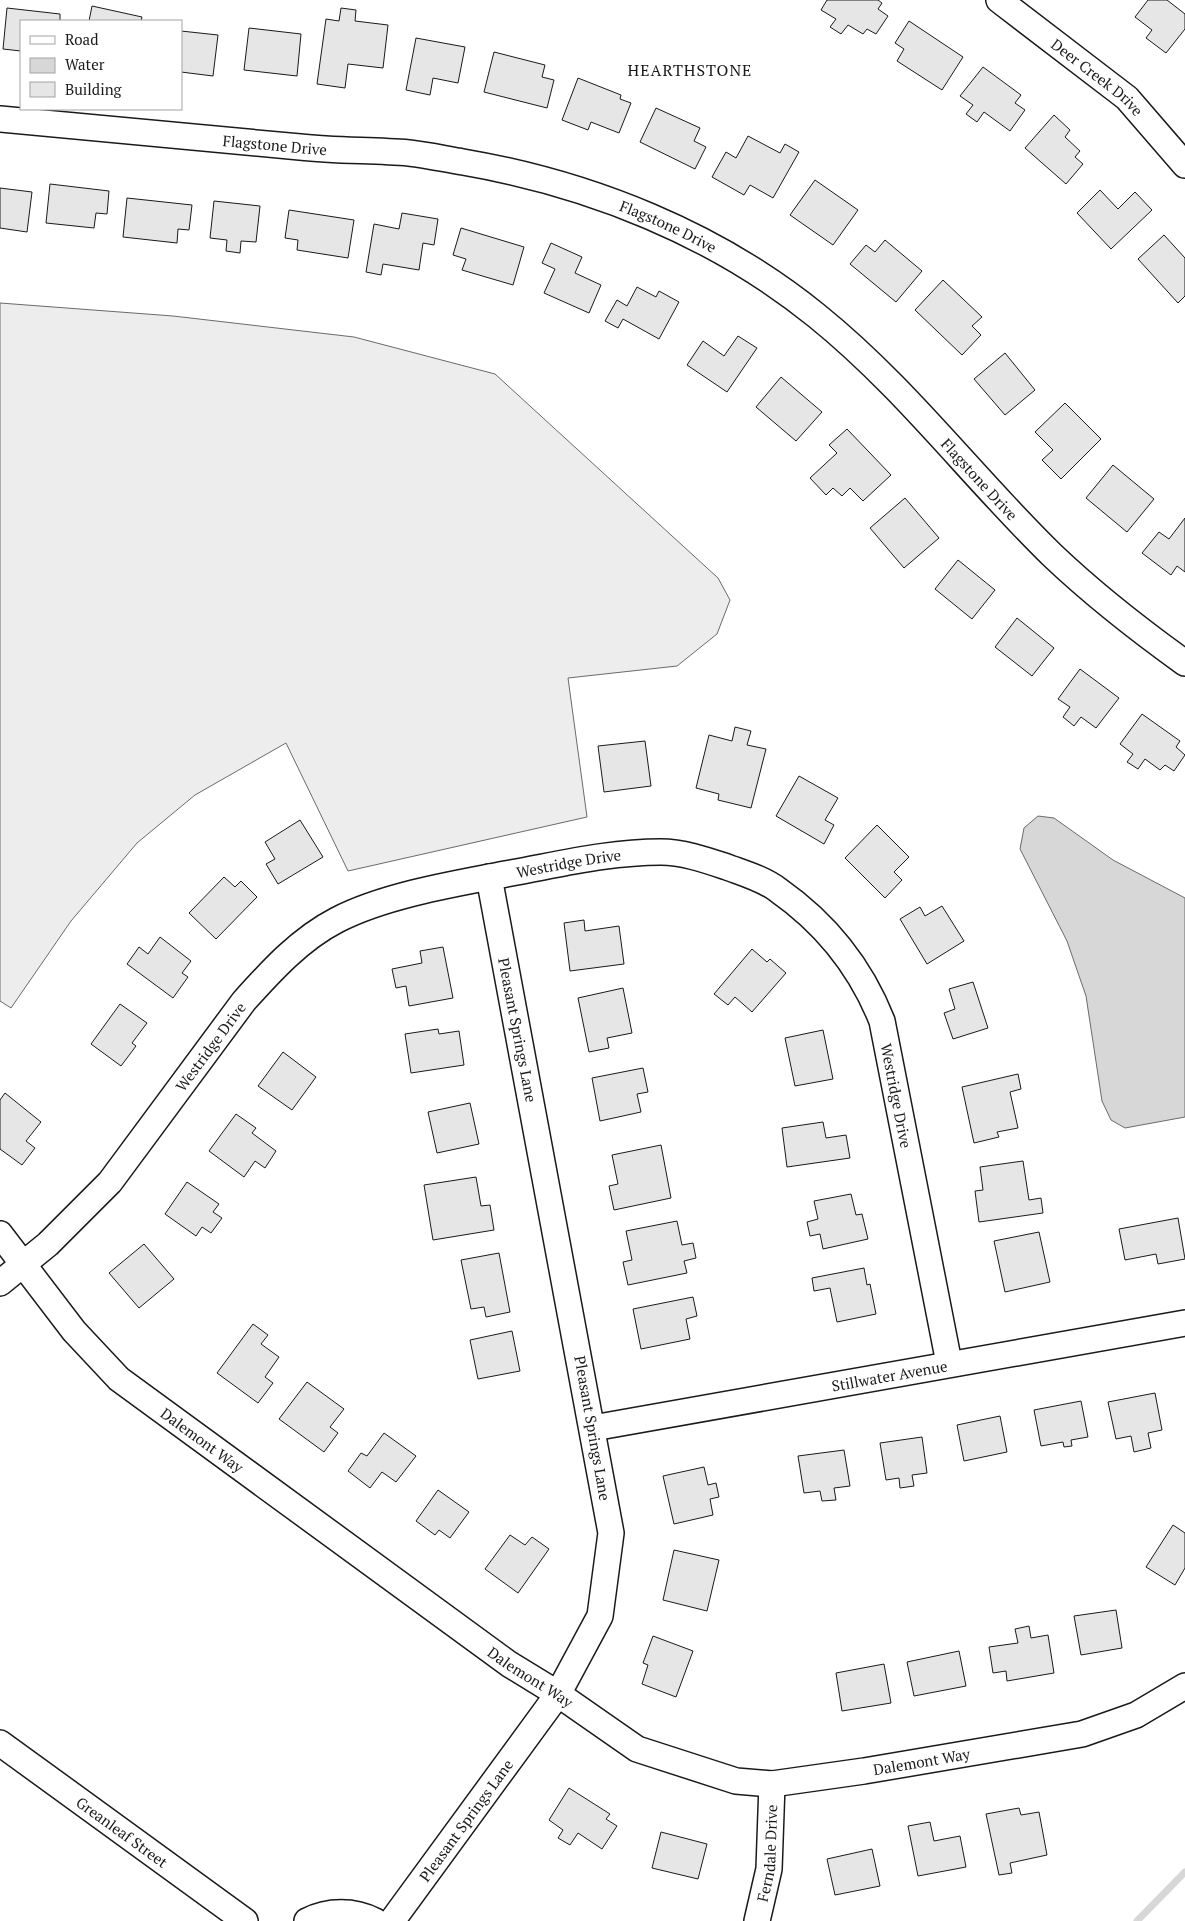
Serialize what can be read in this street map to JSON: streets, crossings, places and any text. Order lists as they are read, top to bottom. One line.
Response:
{"streets":{"street":["Deer Creek Drive","Flagstone Drive","Westridge Drive","Pleasant Springs Lane","Stillwater Avenue","Dalemont Way","Greanleaf Street","Ferndale Drive"]},"crossings":[["Westridge Drive","Pleasant Springs Lane"],["Westridge Drive","Stillwater Avenue"],["Westridge Drive","Dalemont Way"],["Pleasant Springs Lane","Stillwater Avenue"],["Pleasant Springs Lane","Dalemont Way"],["Dalemont Way","Ferndale Drive"]],"districts":["HEARTHSTONE"],"legend":["Road","Water","Building"]}
